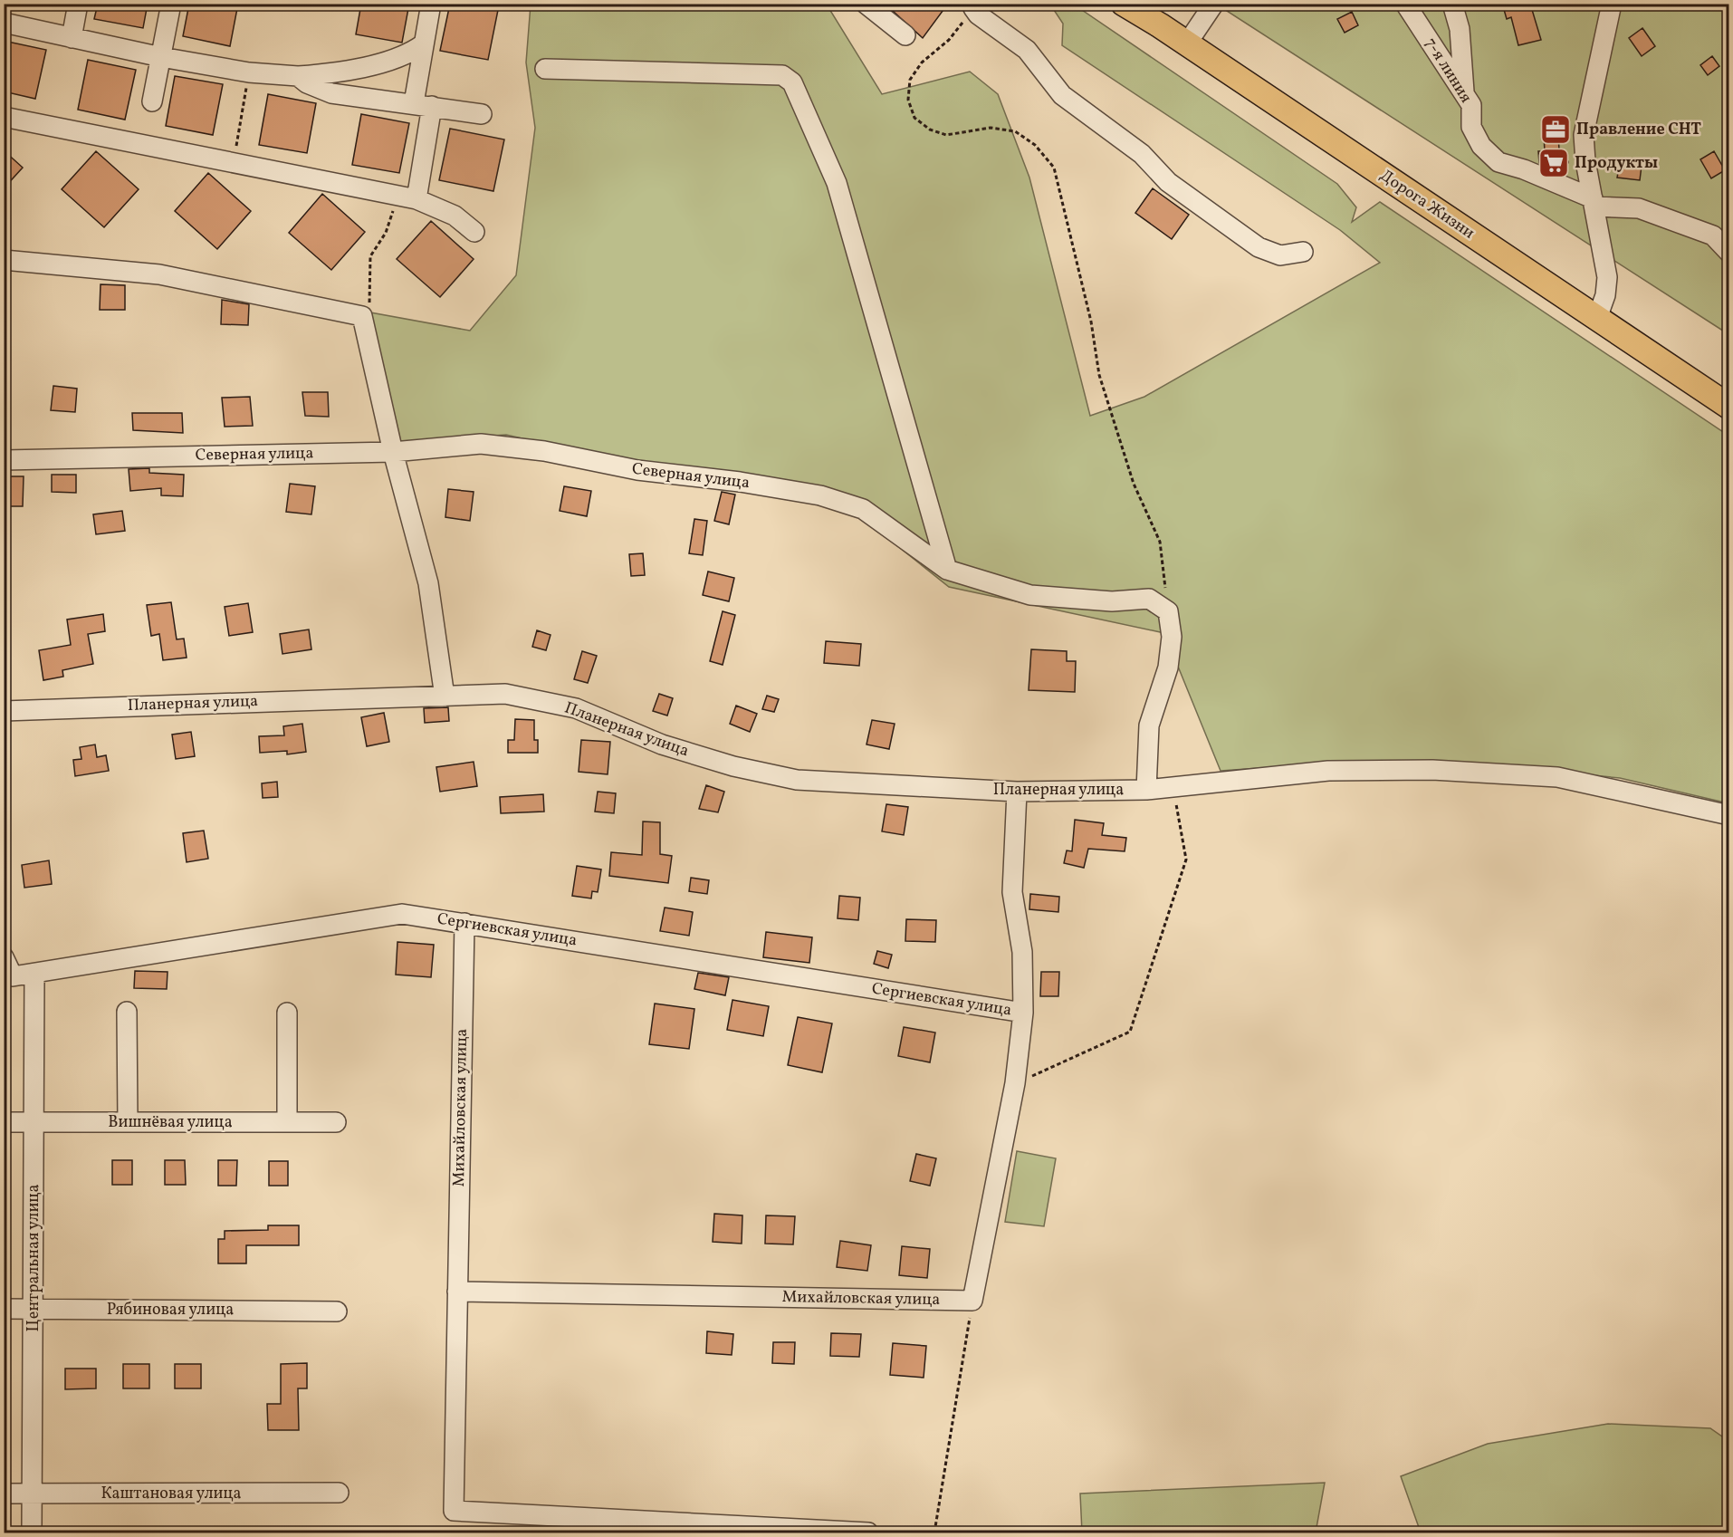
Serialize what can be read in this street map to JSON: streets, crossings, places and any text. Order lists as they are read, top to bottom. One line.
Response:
{"streets":{"main road":["Дорога Жизни"],"street":["7-я линия","Северная улица","Планерная улица","Сергиевская улица","Михайловская улица","Вишнёвая улица","Центральная улица","Рябиновая улица","Каштановая улица"]},"crossings":[["Сергиевская улица","Михайловская улица"],["Сергиевская улица","Центральная улица"],["Вишнёвая улица","Центральная улица"],["Центральная улица","Рябиновая улица"],["Центральная улица","Каштановая улица"]],"places":{"office":["Правление СНТ"],"supermarket":["Продукты"]}}
